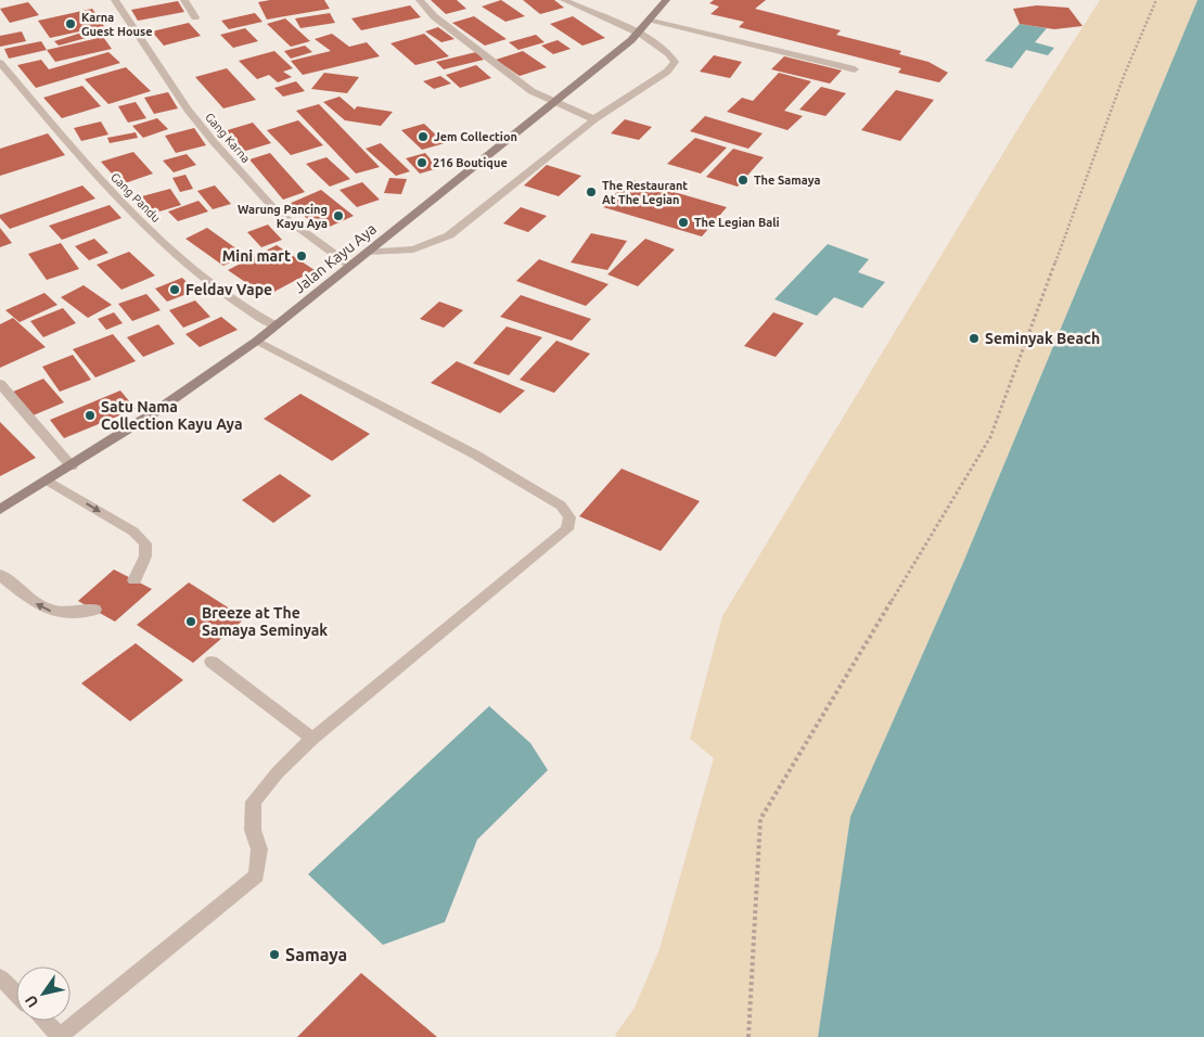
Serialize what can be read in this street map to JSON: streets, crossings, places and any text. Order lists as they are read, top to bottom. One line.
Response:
{"streets":{"main road":["Jalan Kayu Aya"],"street":["Gang Karna","Gang Pandu"]},"crossings":[["Gang Karna","Jalan Kayu Aya"],["Gang Pandu","Jalan Kayu Aya"]],"places":["Karna Guest House","Jem Collection","216 Boutique","The Samaya","The Restaurant At The Legian","Warung Pancing Kayu Aya","The Legian Bali","Mini mart","Feldav Vape","Seminyak Beach","Satu Nama Collection Kayu Aya","Breeze at The Samaya Seminyak","Samaya"],"north":"bottom left"}
